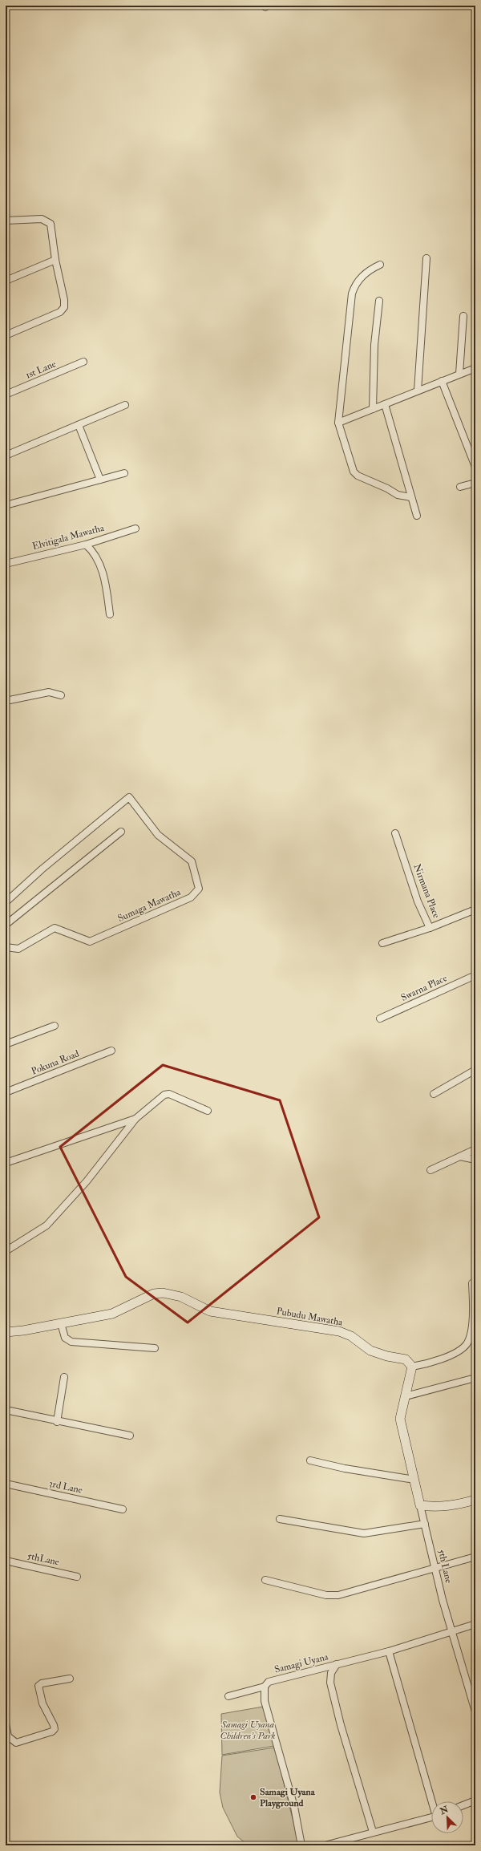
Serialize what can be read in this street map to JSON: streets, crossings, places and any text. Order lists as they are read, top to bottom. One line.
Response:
{"streets":{"street":["1st Lane","Elvitigala Mawatha","Nirmana Place","Sumaga Mawatha","Swarna Place","Pokuna Road","Pubudu Mawatha","3rd Lane","5thLane","5th Lane","Samagi Uyana"]},"crossings":[["5th Lane","Samagi Uyana"]],"parks":["Samagi Uyana Children's Park"],"places":["Samagi Uyana Playground"],"north":"top left"}
